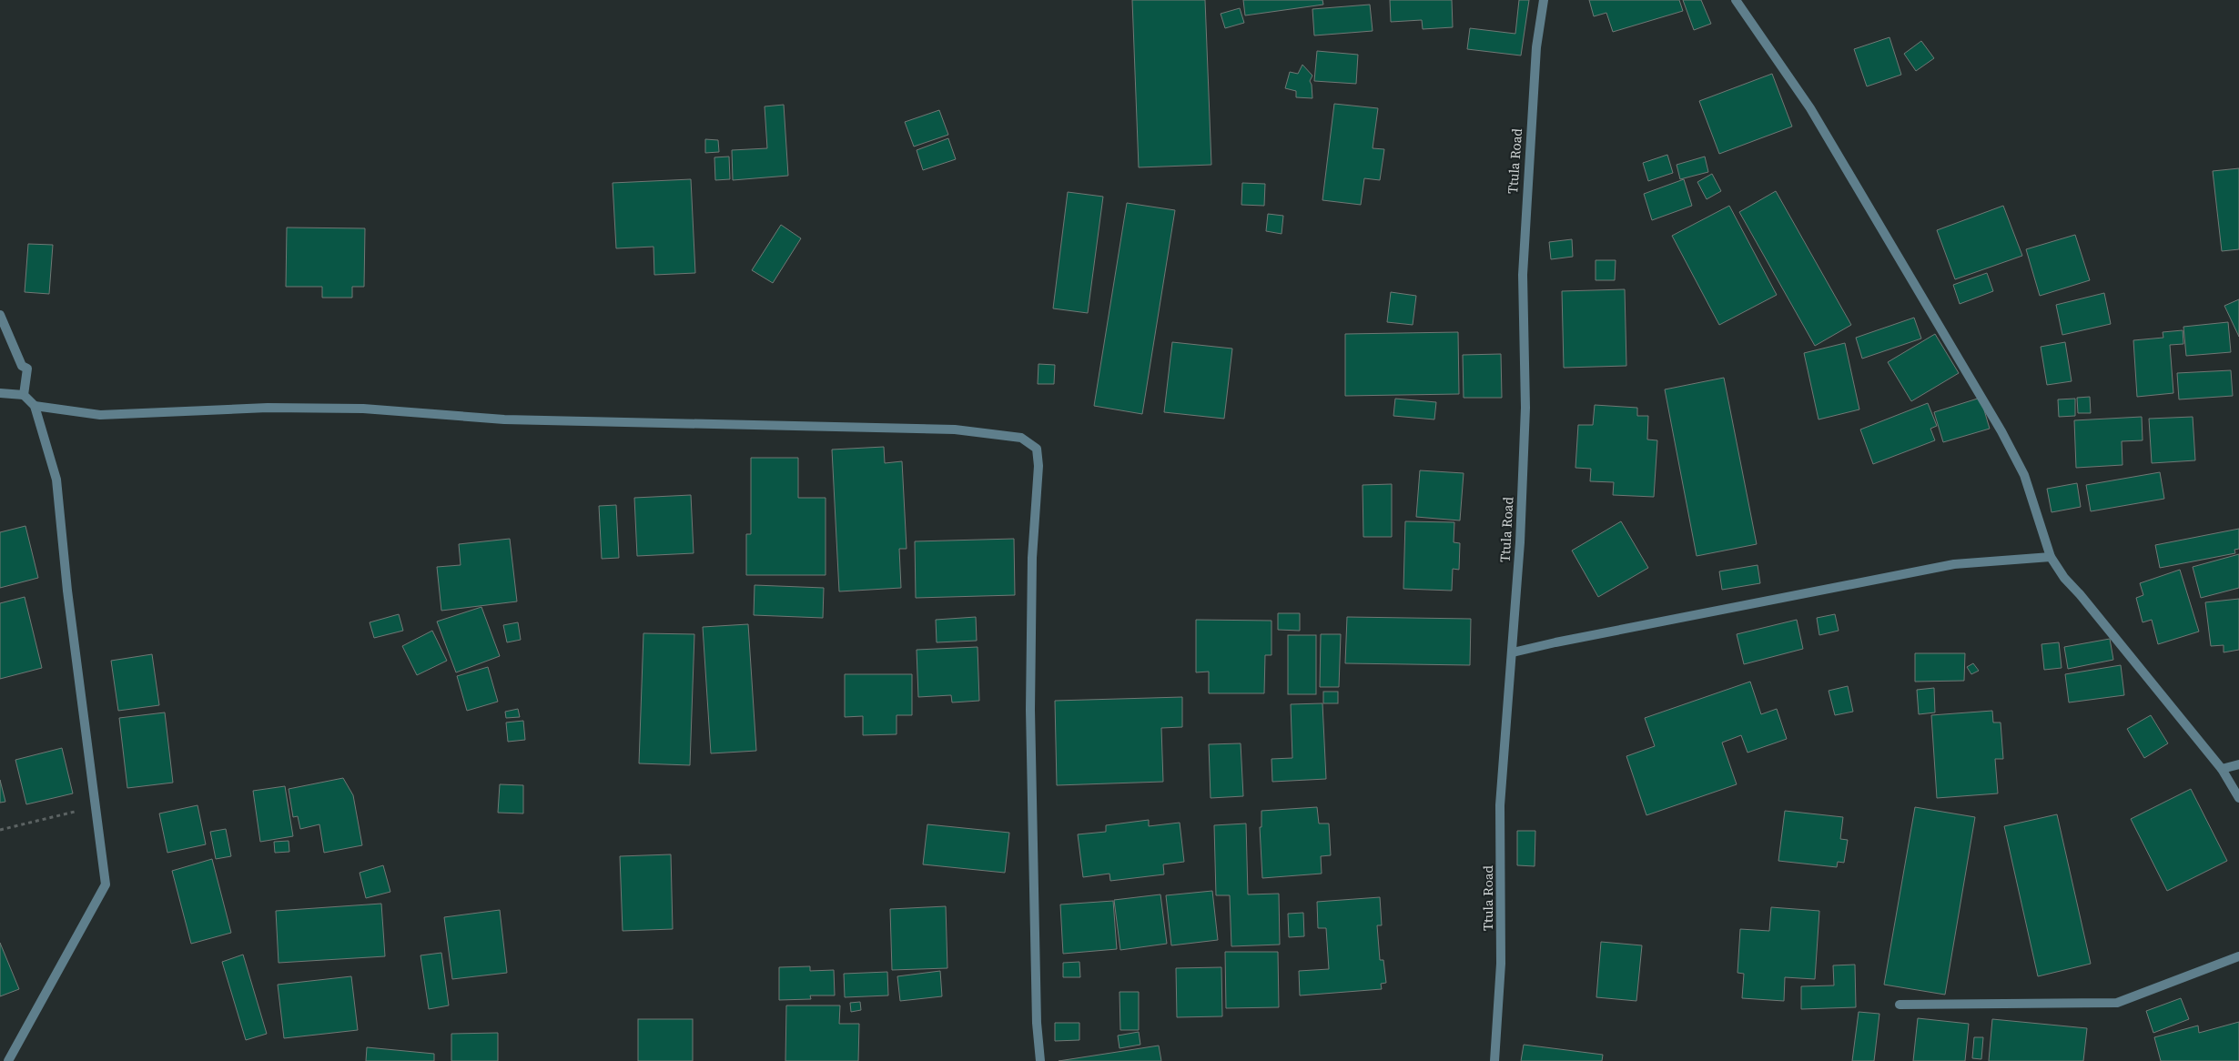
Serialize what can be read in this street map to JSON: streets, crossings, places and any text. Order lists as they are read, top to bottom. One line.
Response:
{"streets":{"street":["Ttula Road"]}}
